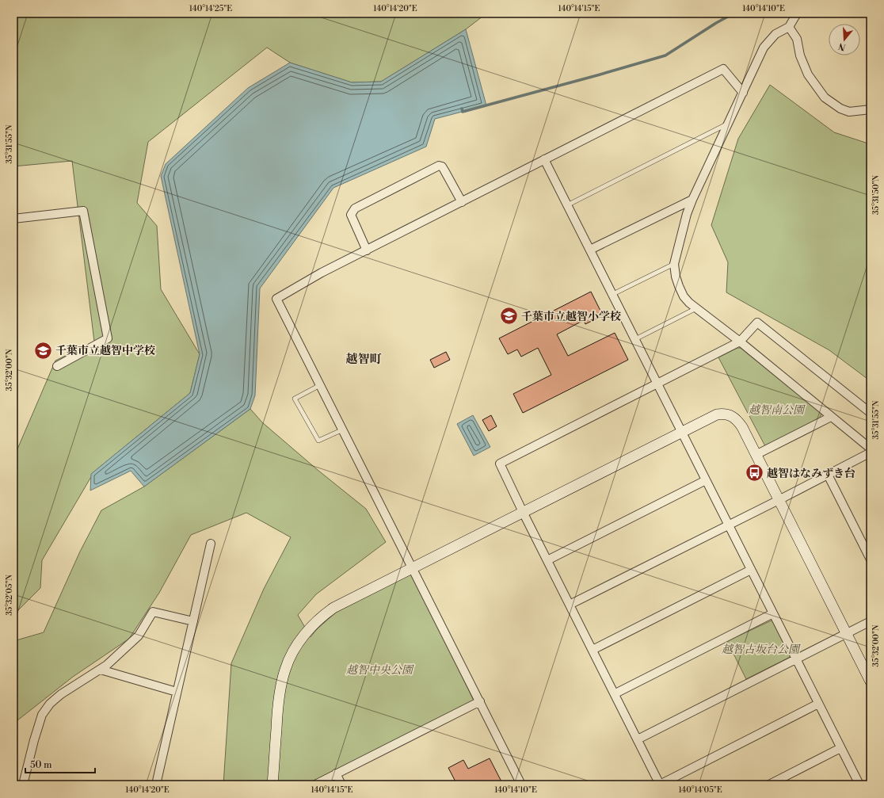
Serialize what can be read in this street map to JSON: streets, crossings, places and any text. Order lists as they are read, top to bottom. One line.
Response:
{"districts":["越智町"],"parks":["越智南公園","越智古坂台公園","越智中央公園"],"places":{"school or university":["千葉市立越智小学校","千葉市立越智中学校"],"bus stop":["越智はなみずき台"]},"scale_bar":"50 m","north":"bottom","coordinates":["140°14'25\"E","140°14'20\"E","140°14'15\"E","140°14'10\"E","35°31'55\"N","35°31'50\"N","35°32'00\"N","35°32'05\"N","140°14'05\"E"]}
